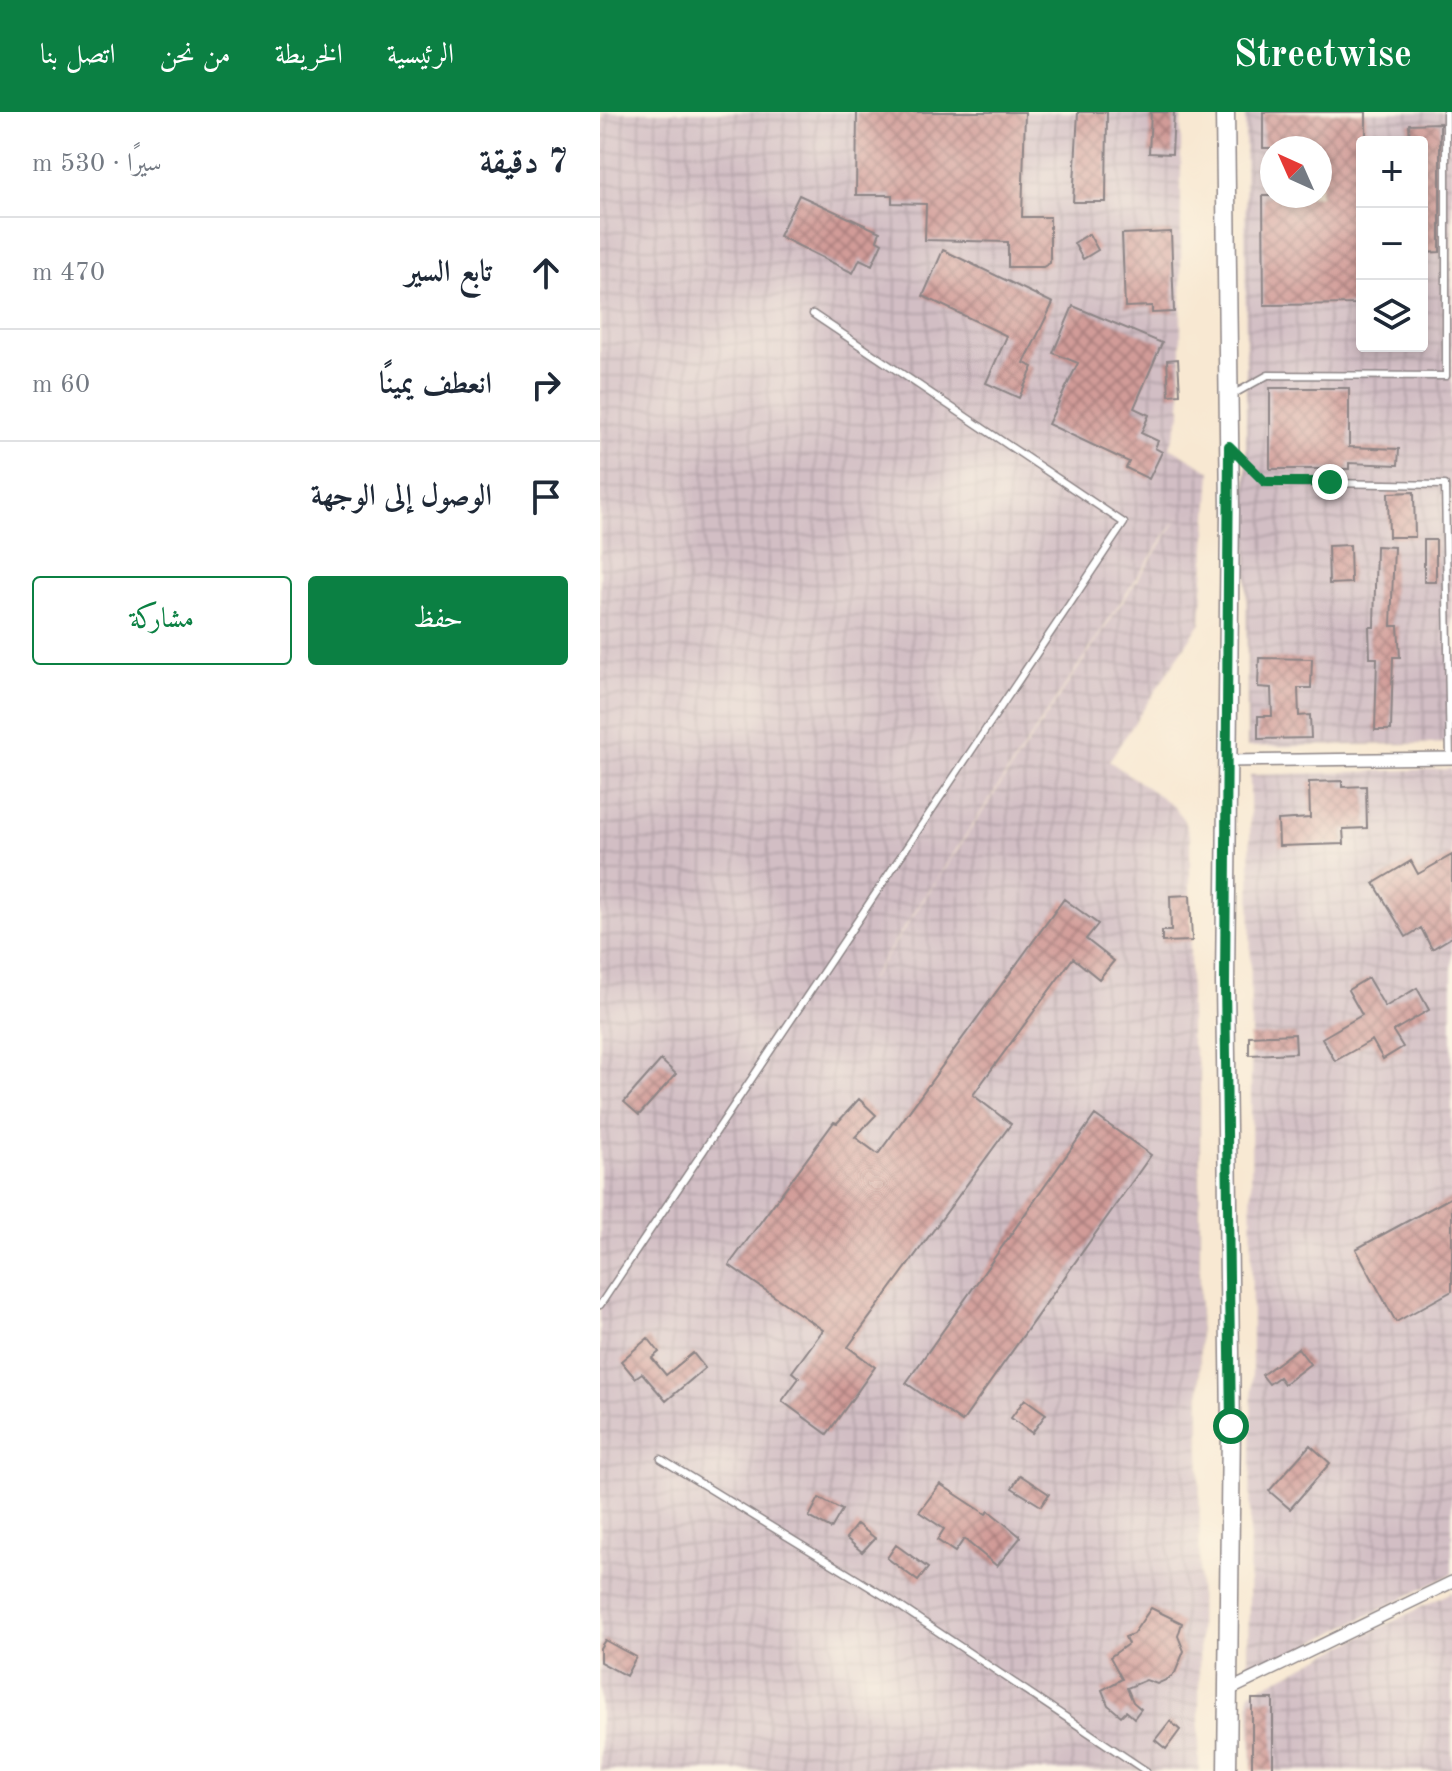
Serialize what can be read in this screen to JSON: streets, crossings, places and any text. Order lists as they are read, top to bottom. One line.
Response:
{"north":"top left","page":{"header":"Streetwise","nav":["الرئيسية","الخريطة","من نحن","اتصل بنا"],"heading":["7 دقيقة","سيرًا · 530 m"],"map_buttons":["+","−"],"list":[["تابع السير","470 m"],["انعطف يمينًا","60 m"],"الوصول إلى الوجهة"],"buttons":["حفظ","مشاركة"]}}
